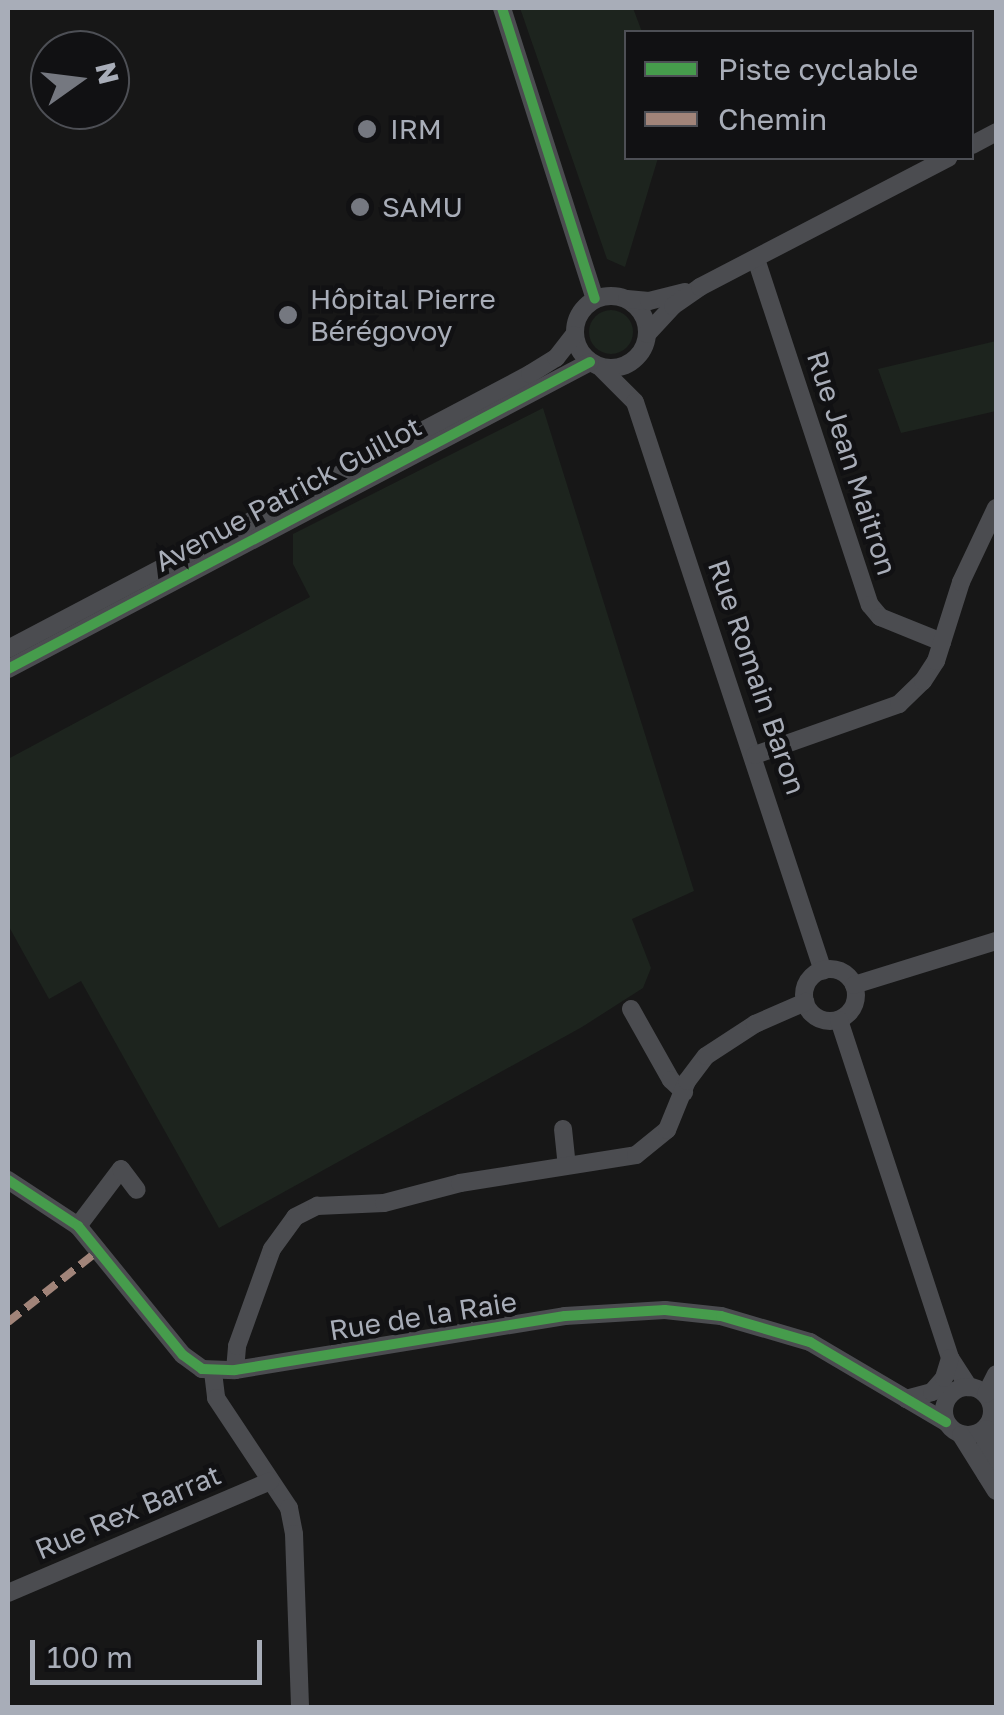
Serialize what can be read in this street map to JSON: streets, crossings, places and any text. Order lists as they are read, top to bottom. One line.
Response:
{"streets":{"street":["Rue Jean Maitron","Avenue Patrick Guillot","Rue Romain Baron","Rue de la Raie","Rue Rex Barrat"]},"crossings":[["Avenue Patrick Guillot","Rue Romain Baron"]],"places":["IRM","SAMU","Hôpital Pierre Bérégovoy"],"legend":["Piste cyclable","Chemin"],"scale_bar":"100 m","north":"right"}
